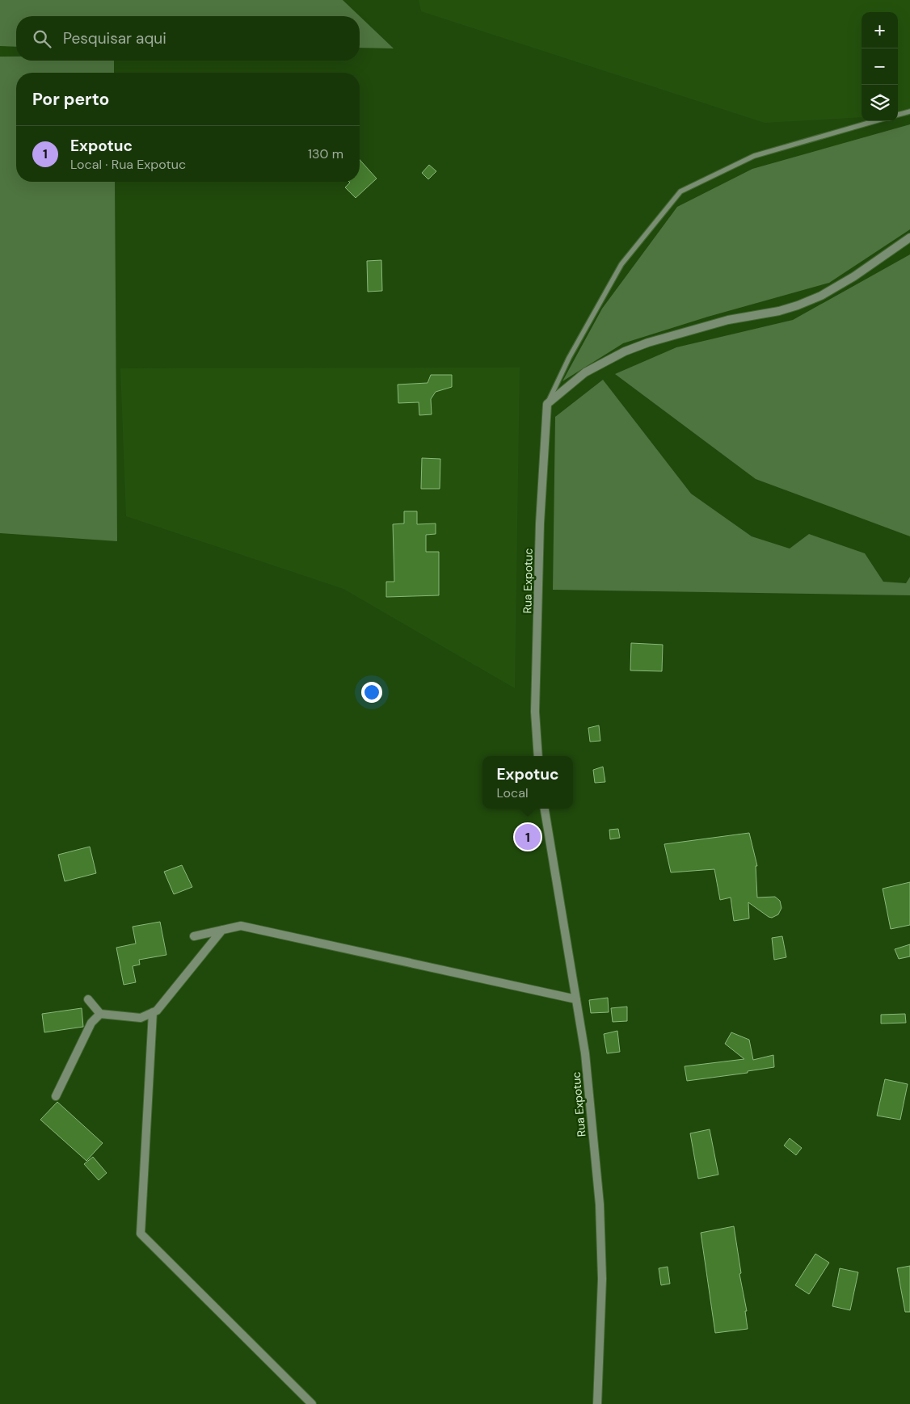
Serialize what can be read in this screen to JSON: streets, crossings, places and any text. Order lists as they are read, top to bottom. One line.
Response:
{"streets":{"street":["Rua Expotuc"]},"page":{"map_buttons":["+","−"],"search":"Pesquisar aqui","heading":"Por perto","list":[{"mark":"1","name":"Expotuc","note":"Local · Rua Expotuc","value":"130 m"}],"popup":["Expotuc","Local"],"pins":"1"}}
